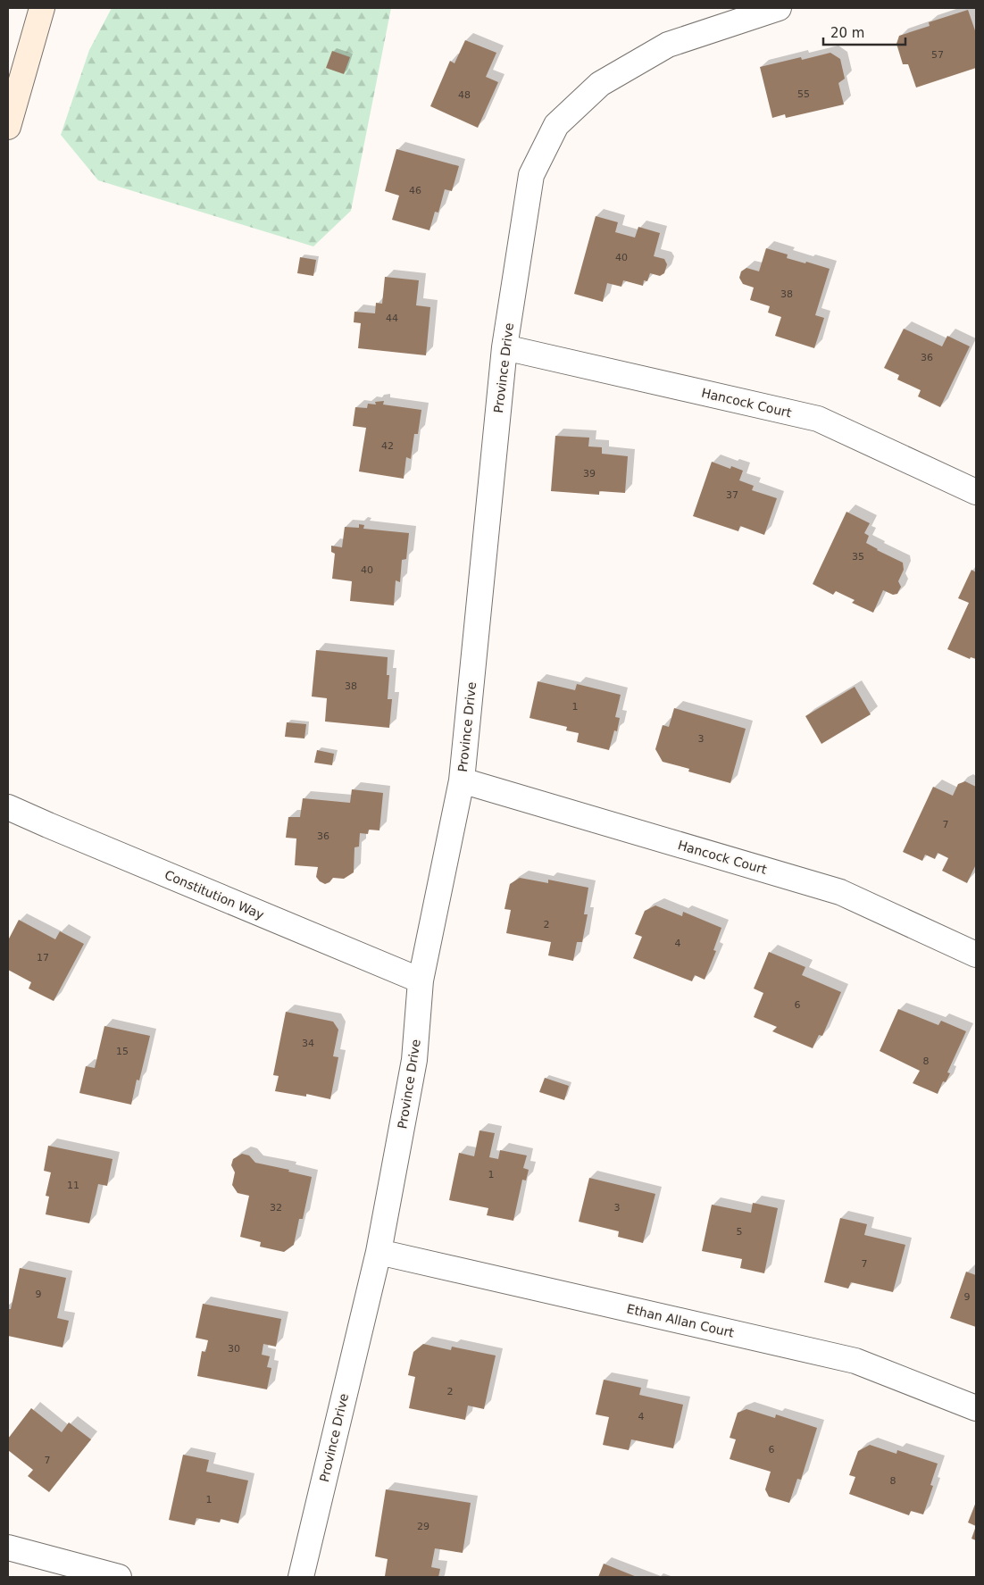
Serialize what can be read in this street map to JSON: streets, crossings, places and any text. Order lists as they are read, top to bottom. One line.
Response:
{"streets":{"street":["Province Drive","Hancock Court","Constitution Way","Ethan Allan Court"]},"crossings":[["Province Drive","Hancock Court"],["Province Drive","Constitution Way"],["Province Drive","Ethan Allan Court"]],"house_numbers":["57","55","48","46","40","38","44","36","42","39","37","35","40","38","1","3","7","36","2","4","17","6","34","15","8","1","11","32","3","5","7","9","9","30","2","4","6","7","8","1","29"],"scale_bar":"20 m"}
